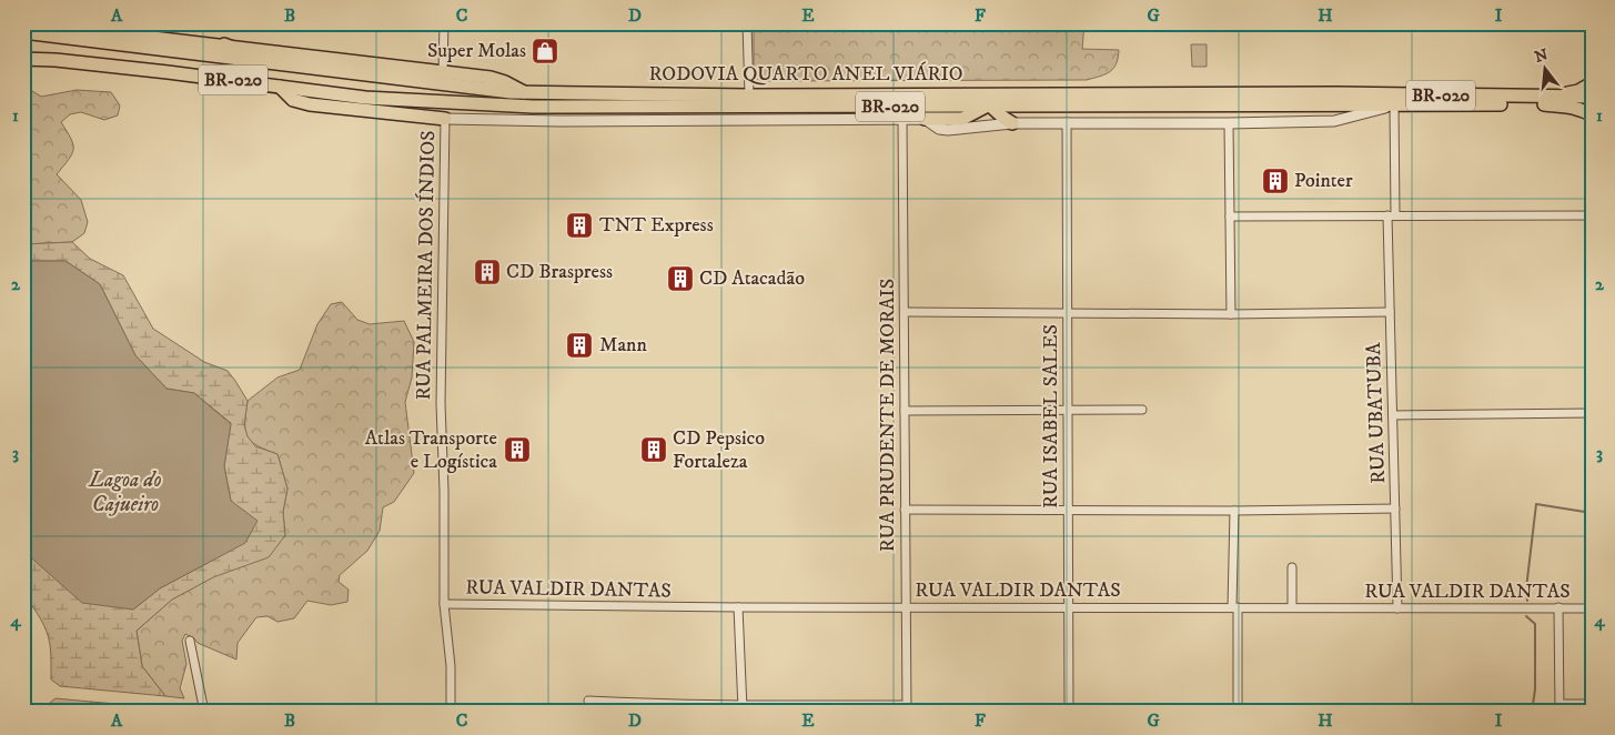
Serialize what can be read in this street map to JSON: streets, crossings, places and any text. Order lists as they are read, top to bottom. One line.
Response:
{"streets":{"main road":["RODOVIA QUARTO ANEL VIÁRIO","BR-020"],"street":["RUA PALMEIRA DOS ÍNDIOS","RUA UBATUBA","RUA PRUDENTE DE MORAIS","RUA ISABEL SALES","RUA VALDIR DANTAS"]},"crossings":[["RODOVIA QUARTO ANEL VIÁRIO","BR-020"],["RODOVIA QUARTO ANEL VIÁRIO","RUA UBATUBA"],["RUA PALMEIRA DOS ÍNDIOS","RUA VALDIR DANTAS"],["RUA UBATUBA","RUA VALDIR DANTAS"],["RUA PRUDENTE DE MORAIS","RUA VALDIR DANTAS"],["RUA ISABEL SALES","RUA VALDIR DANTAS"]],"water":["Lagoa do Cajueiro"],"places":{"shop":["Super Molas"],"building":["Pointer","TNT Express","CD Braspress","CD Atacadão","Mann","Atlas Transporte e Logística","CD Pepsico Fortaleza"]},"north":"top","grid":{"columns":["A","B","C","D","E","F","G","H","I"],"rows":["1","2","3","4"]}}
